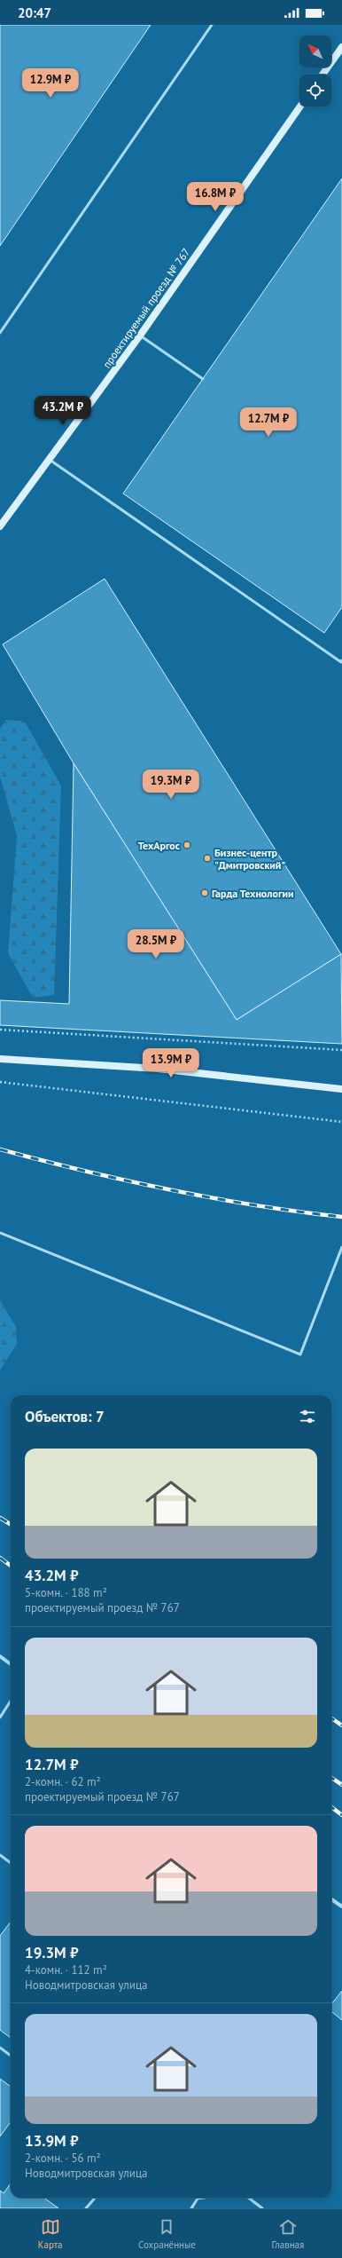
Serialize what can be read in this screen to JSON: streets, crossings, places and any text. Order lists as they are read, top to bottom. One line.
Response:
{"streets":{"street":["проектируемый проезд № 767"]},"places":["ТехАргос","Бизнес-центр \"Дмитровский\"","Гарда Технологии"],"north":"top left","page":{"status":"20:47","price":["12.9M ₽","16.8M ₽","43.2M ₽","12.7M ₽","19.3M ₽","28.5M ₽","13.9M ₽"],"heading":"Объектов: 7","list":[{"name":"43.2M ₽","note":"5-комн. · 188 m² · проектируемый проезд № 767"},{"name":"12.7M ₽","note":"2-комн. · 62 m² · проектируемый проезд № 767"},{"name":"19.3M ₽","note":"4-комн. · 112 m² · Новодмитровская улица"},{"name":"13.9M ₽","note":"2-комн. · 56 m² · Новодмитровская улица"}],"tabs":["Карта","Сохранённые","Главная"]}}
